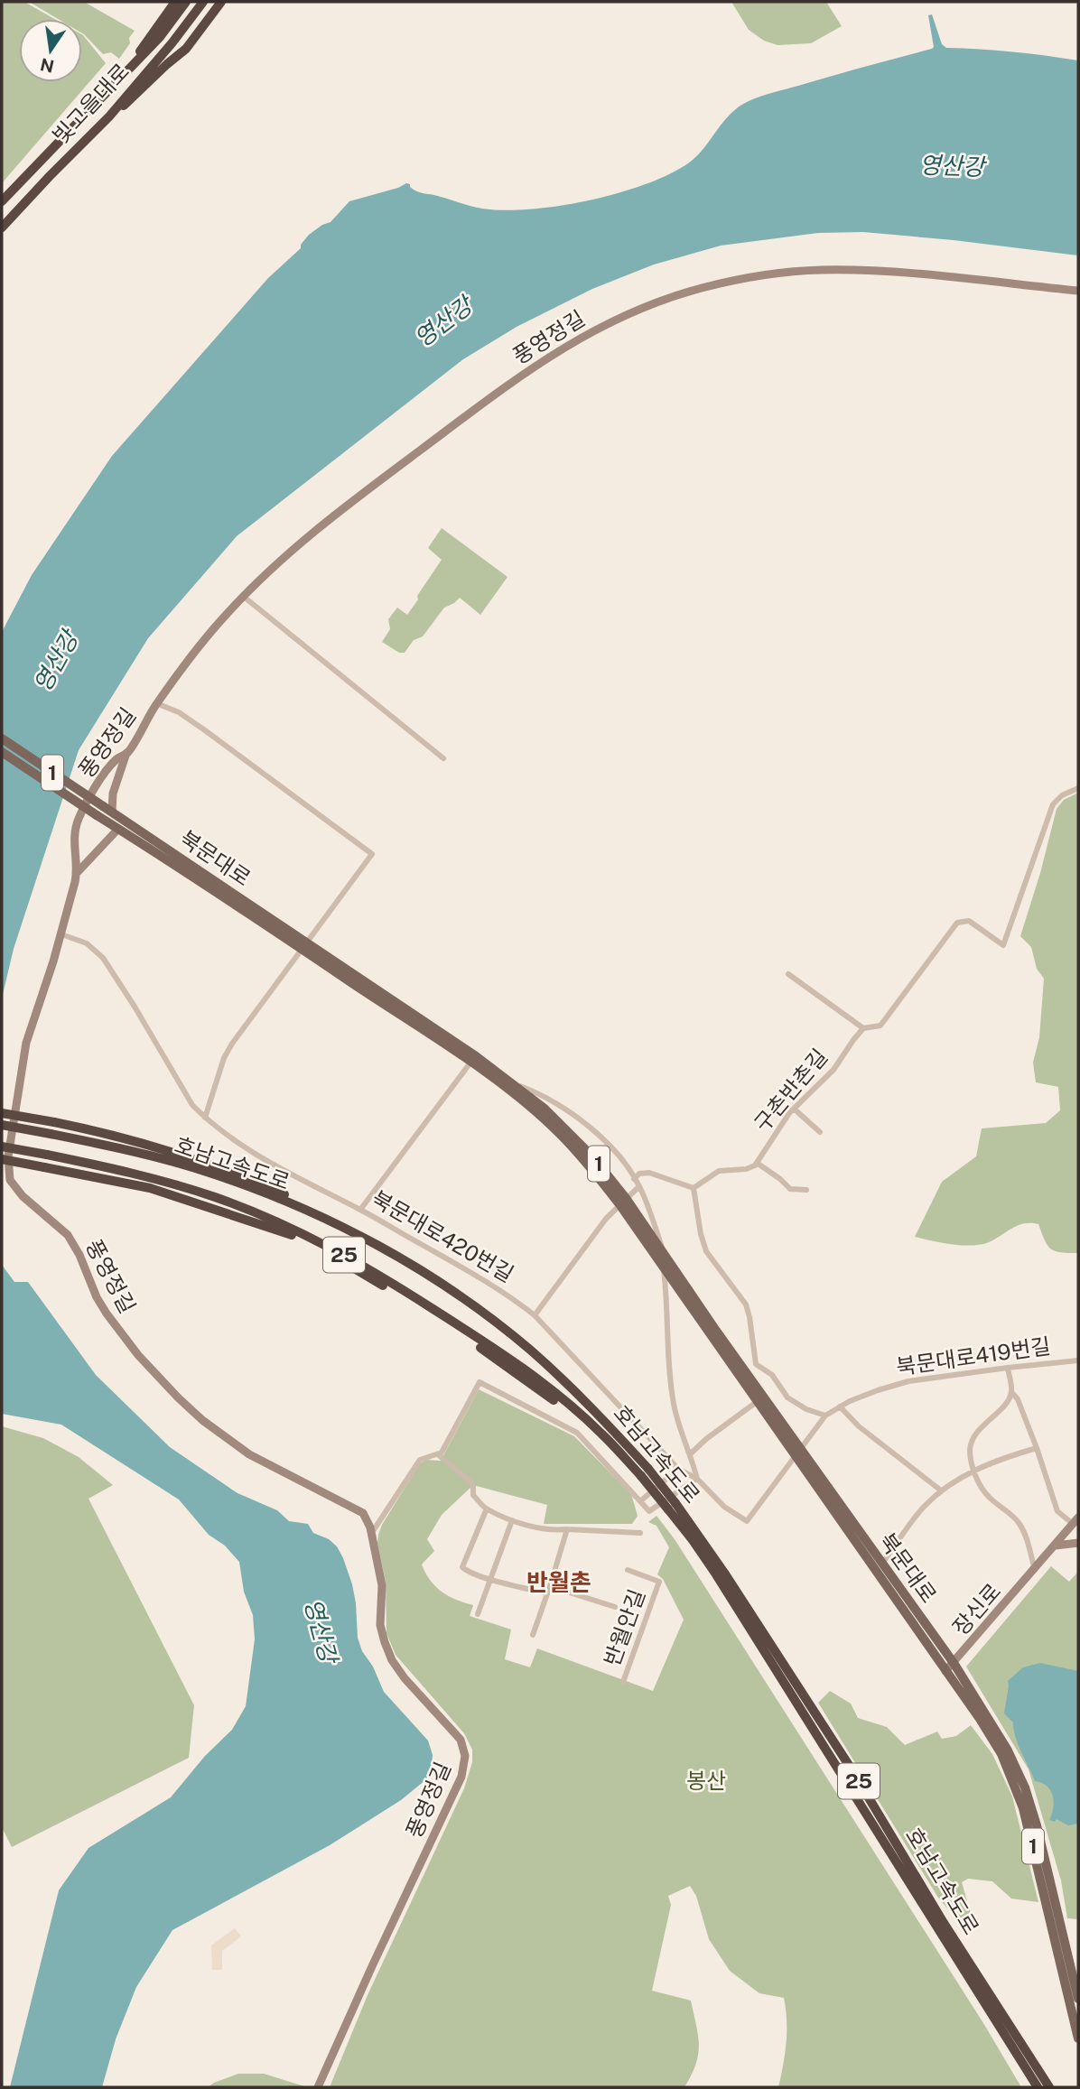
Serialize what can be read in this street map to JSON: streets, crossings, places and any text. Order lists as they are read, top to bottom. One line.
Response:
{"streets":{"highway":["빛고을대로","호남고속도로","25"],"main road":["1","북문대로"],"street":["풍영정길","구촌반촌길","북문대로420번길","북문대로419번길","장신로","반월안길"]},"crossings":[["풍영정길","북문대로"],["풍영정길","북문대로420번길"],["북문대로","북문대로420번길"],["북문대로","북문대로419번길"],["북문대로","장신로"],["북문대로420번길","북문대로419번길"]],"districts":["반월촌"],"water":["영산강"],"parks":["봉산"],"north":"bottom"}
